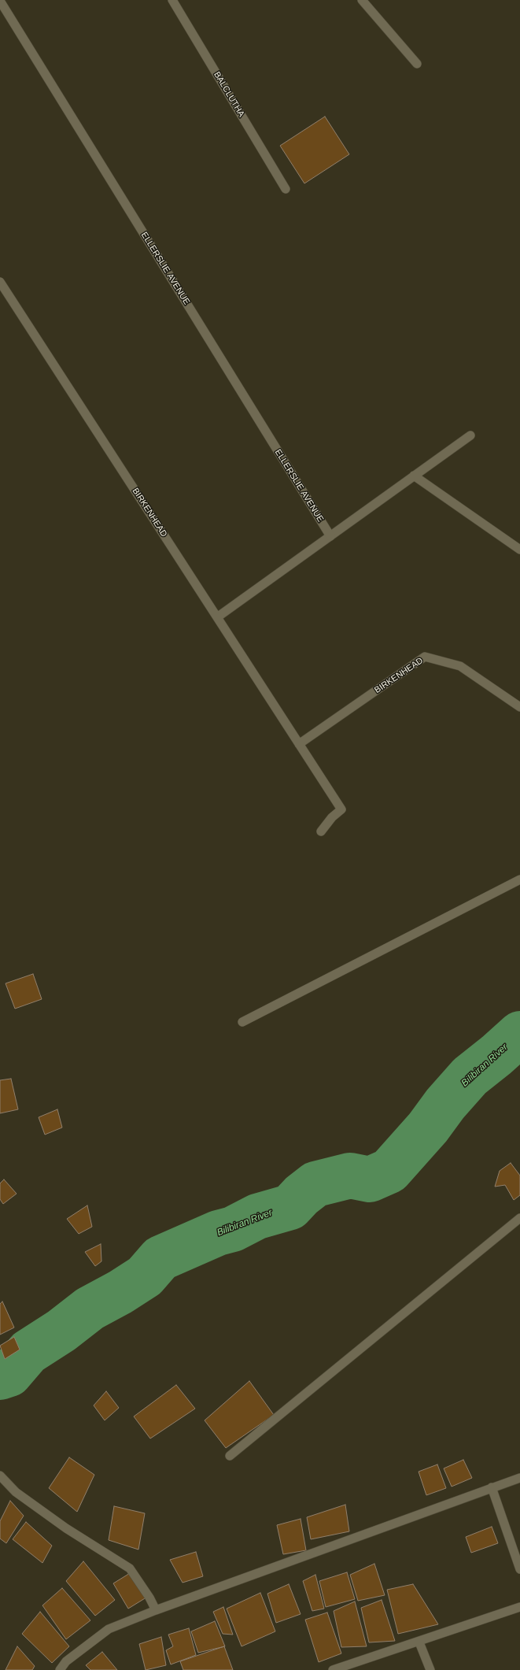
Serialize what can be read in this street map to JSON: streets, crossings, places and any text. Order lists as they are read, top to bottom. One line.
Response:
{"streets":{"street":["BALCLUTHA","ELLERSLIE AVENUE","BIRKENHEAD"]},"water":["Bilibiran River"]}
